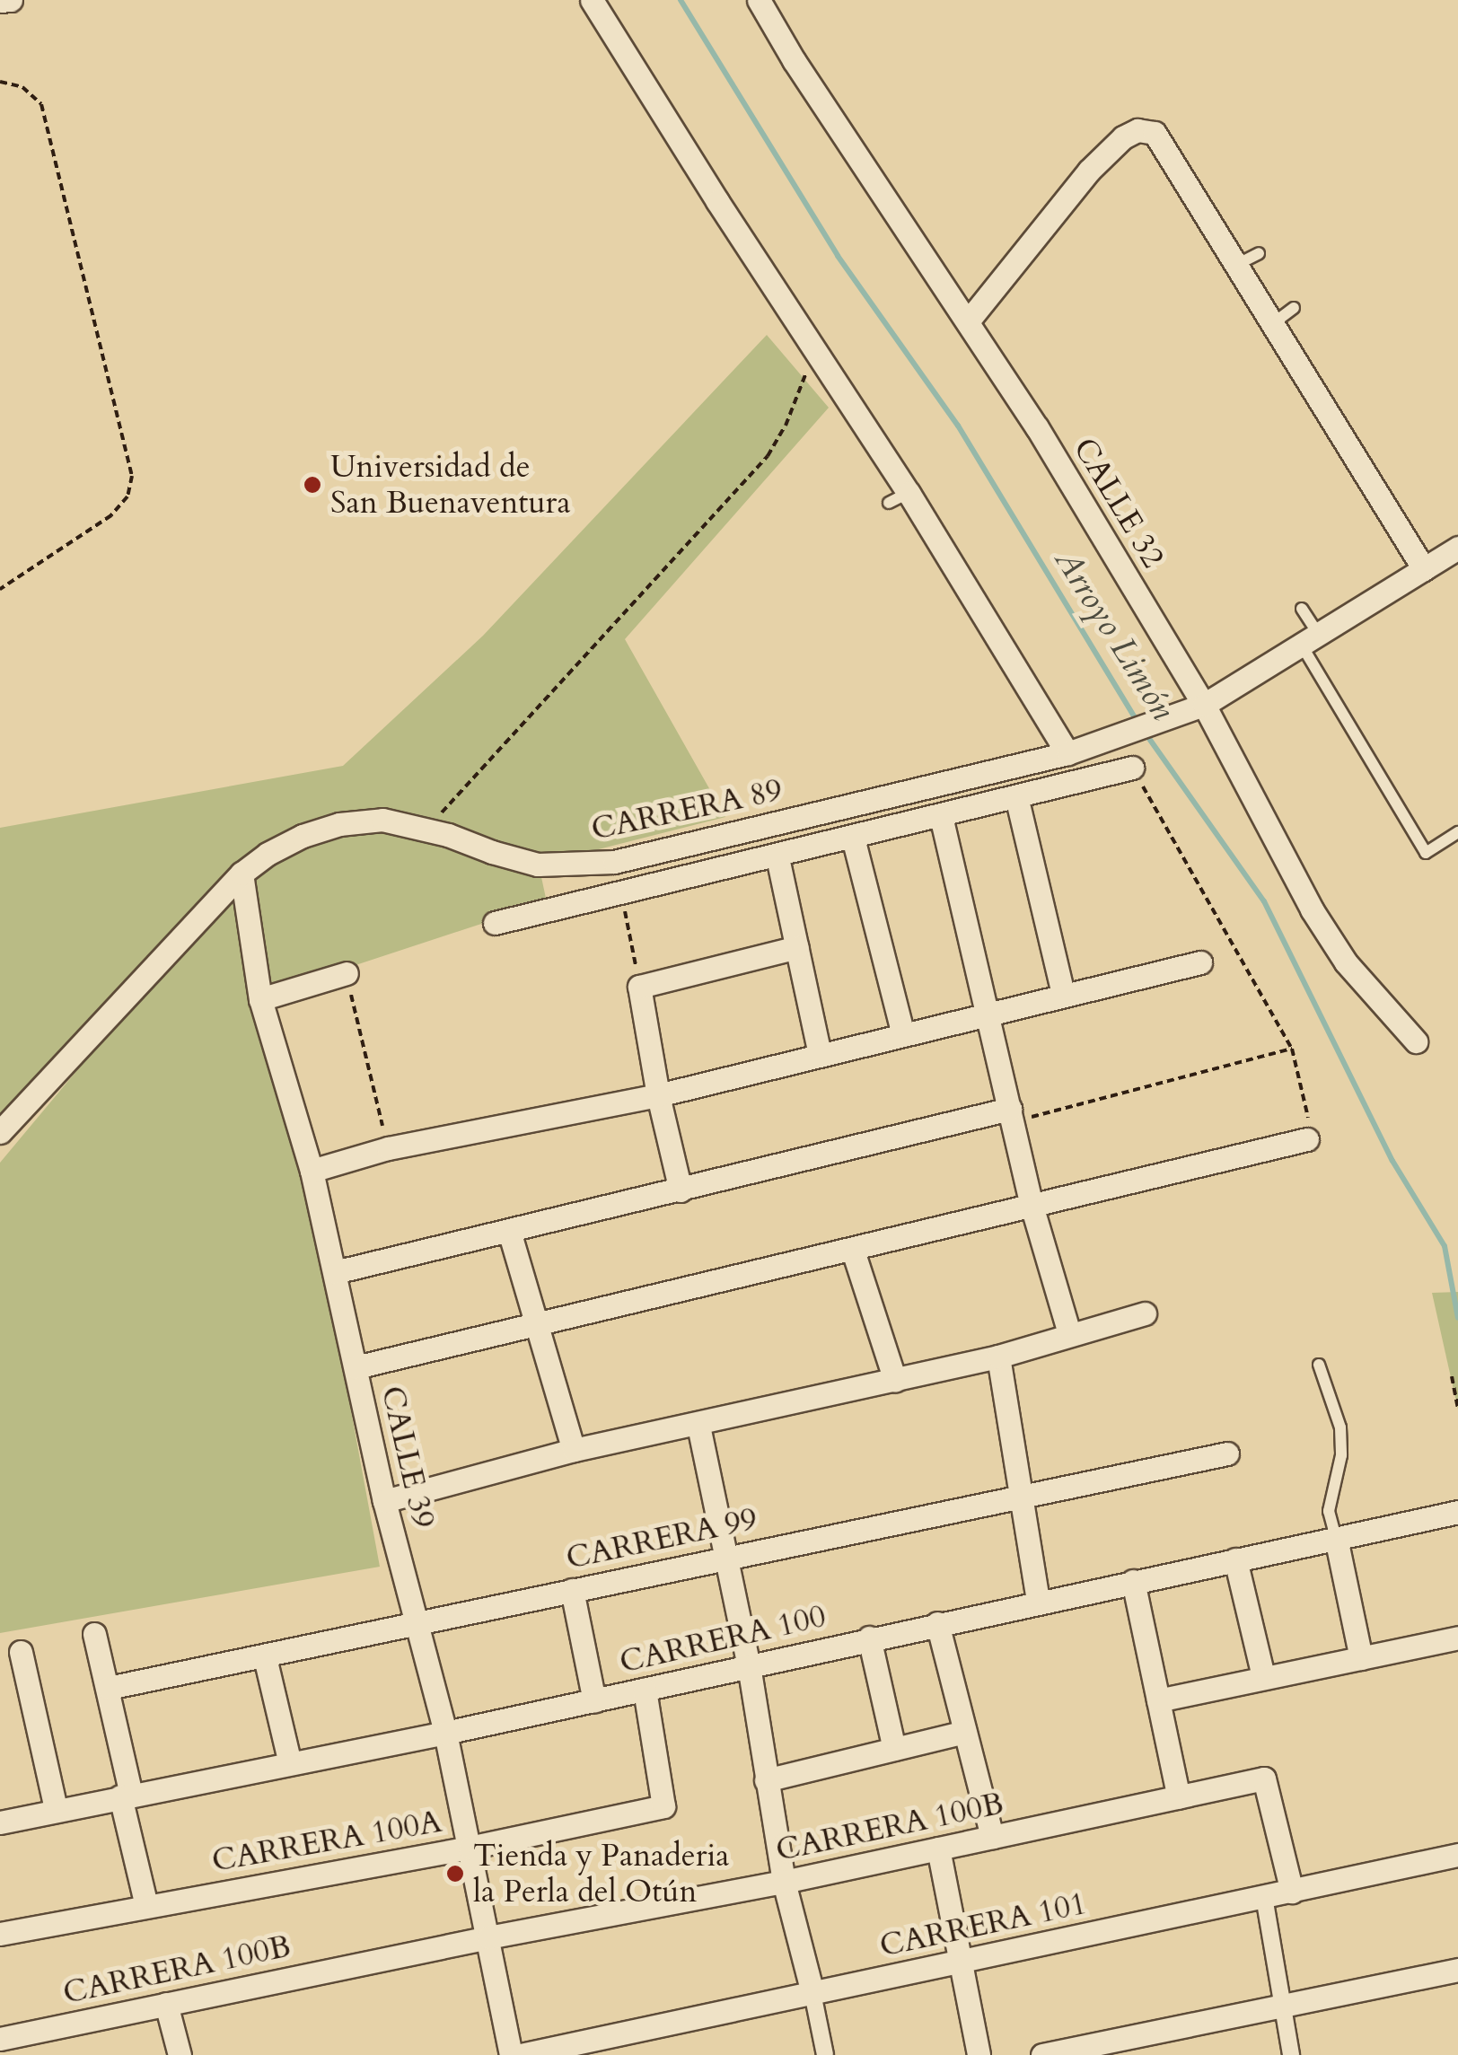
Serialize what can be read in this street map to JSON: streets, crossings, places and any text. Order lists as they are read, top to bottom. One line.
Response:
{"streets":{"street":["CALLE 32","CARRERA 89","CALLE 39","CARRERA 99","CARRERA 100","CARRERA 100B","CARRERA 100A","CARRERA 101"]},"crossings":[["CALLE 32","CARRERA 89"],["CARRERA 89","CALLE 39"],["CALLE 39","CARRERA 99"],["CALLE 39","CARRERA 100"],["CALLE 39","CARRERA 100B"],["CALLE 39","CARRERA 100A"],["CARRERA 100","CARRERA 100A"],["CARRERA 100B","CARRERA 101"]],"water":["Arroyo Limón"],"places":["Universidad de San Buenaventura","Tienda y Panaderia la Perla del Otún"]}
